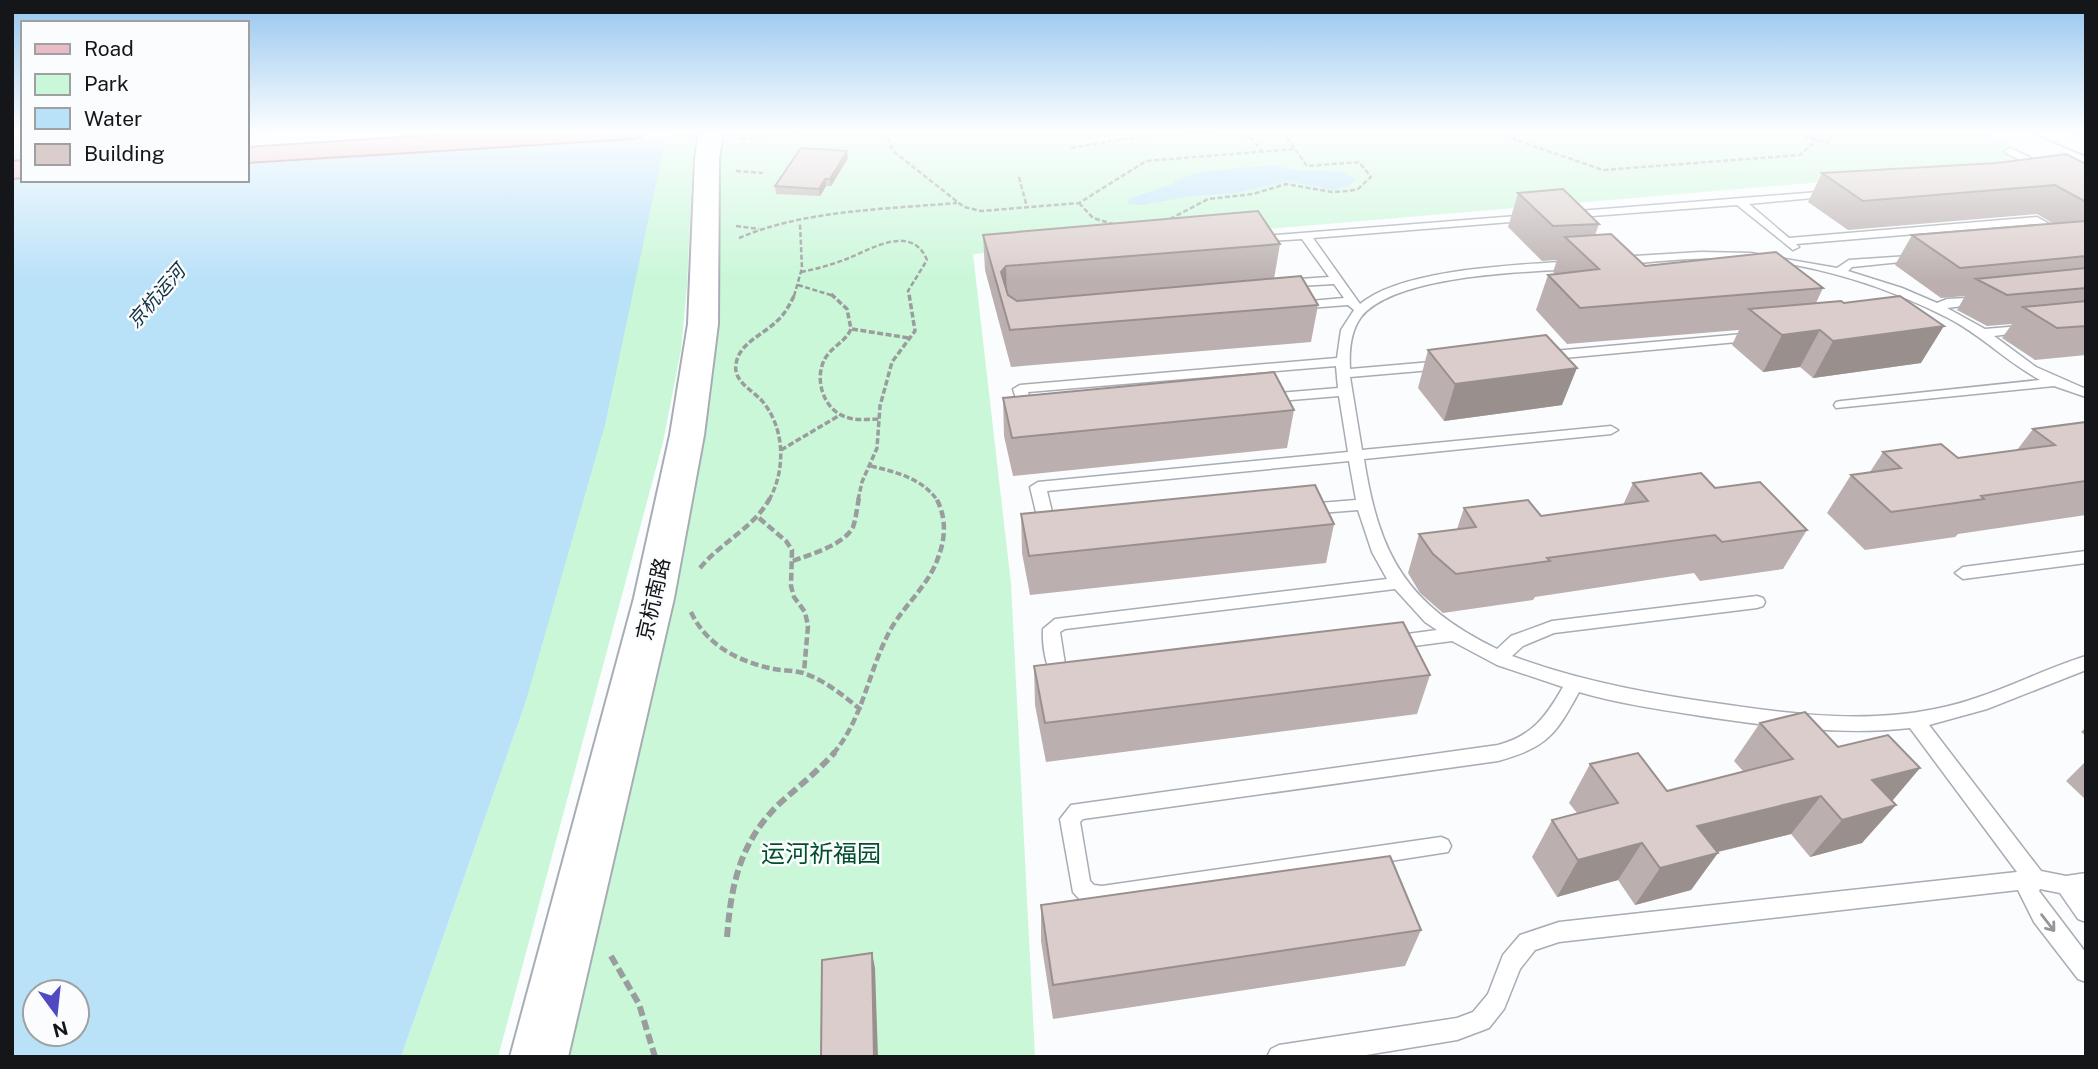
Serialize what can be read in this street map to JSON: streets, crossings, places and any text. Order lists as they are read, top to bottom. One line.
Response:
{"streets":{"street":["京杭南路"]},"water":["京杭运河"],"parks":["运河祈福园"],"legend":["Road","Park","Water","Building"],"north":"bottom"}
